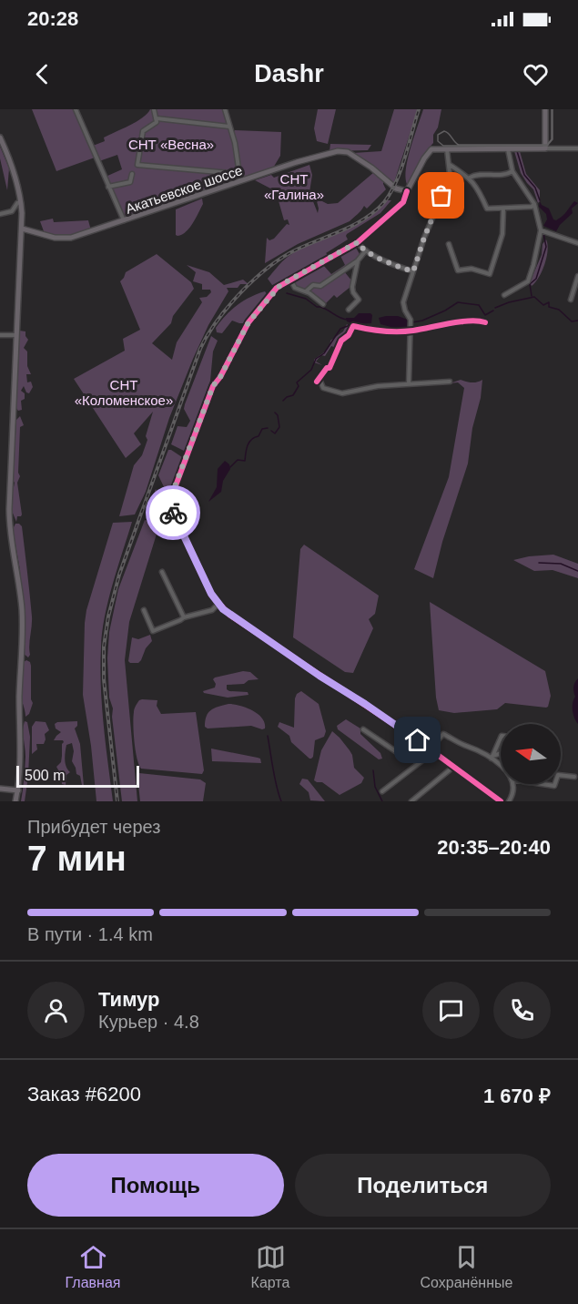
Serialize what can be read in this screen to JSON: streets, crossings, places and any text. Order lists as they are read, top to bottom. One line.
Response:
{"streets":{"main road":["Акатьевское шоссе"]},"parks":["СНТ «Весна»","СНТ «Галина»","СНТ «Коломенское»"],"scale_bar":"500 m","north":"left","page":{"status":"20:28","header":"Dashr","scale":"500 m","heading":["7 мин","Прибудет через","20:35–20:40"],"panel":["Тимур","Курьер · 4.8","Заказ #6200","1 670 ₽"],"bar":"В пути · 1.4 km","buttons":["Помощь","Поделиться"],"tabs":["Главная","Карта","Сохранённые"]}}
